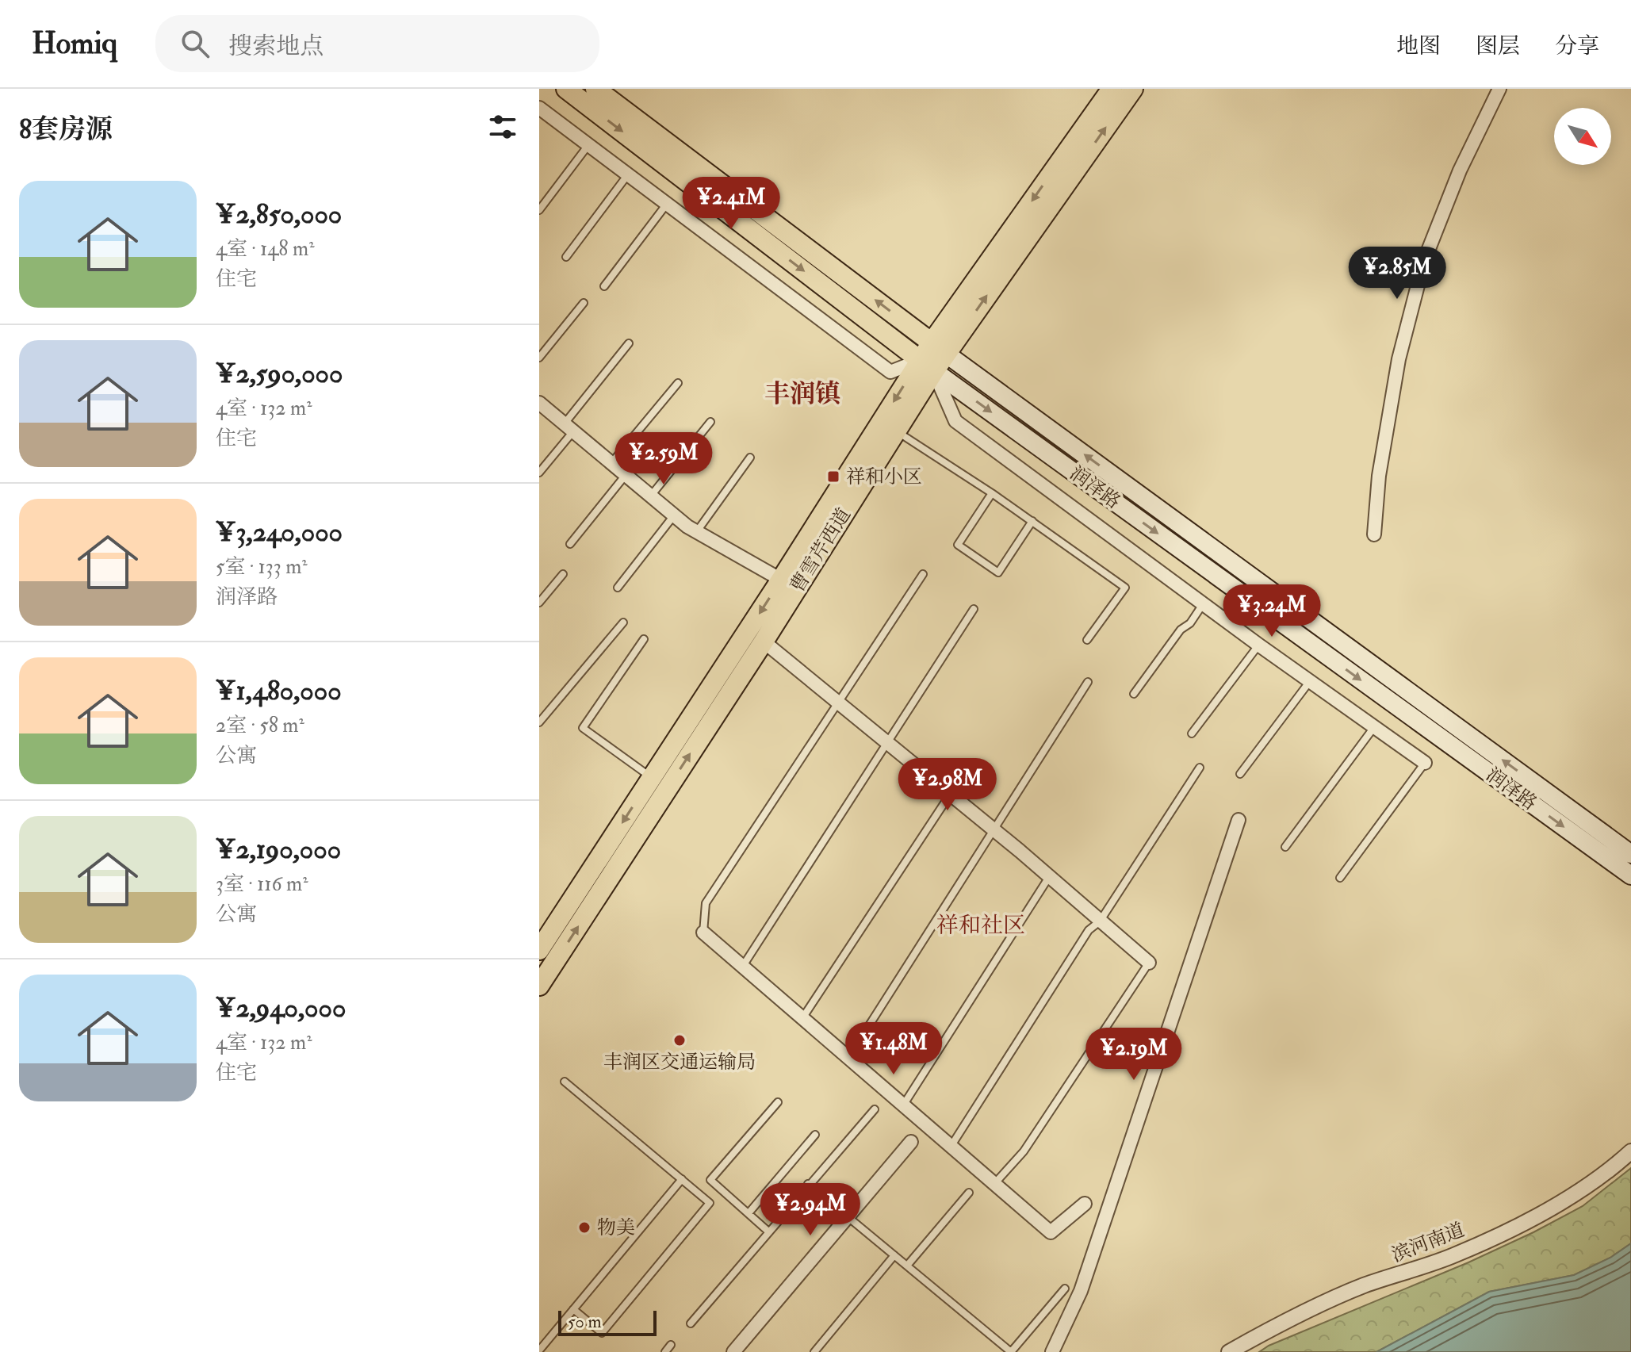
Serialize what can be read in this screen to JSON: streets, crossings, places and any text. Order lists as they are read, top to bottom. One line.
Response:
{"streets":{"main road":["润泽路","曹雪芹西道"],"street":["滨河南道"]},"crossings":[["润泽路","曹雪芹西道"]],"districts":["丰润镇","祥和社区"],"places":{"transit":["祥和小区"],"other":["丰润区交通运输局","物美"]},"scale_bar":"50 m","north":"bottom right","page":{"header":"Homiq","search":"搜索地点","nav":["地图","图层","分享"],"heading":"8套房源","list":[{"name":"¥2,850,000","note":"4室 · 148 m² · 住宅"},{"name":"¥2,590,000","note":"4室 · 132 m² · 住宅"},{"name":"¥3,240,000","note":"5室 · 133 m² · 润泽路"},{"name":"¥1,480,000","note":"2室 · 58 m² · 公寓"},{"name":"¥2,190,000","note":"3室 · 116 m² · 公寓"},{"name":"¥2,940,000","note":"4室 · 132 m² · 住宅"}],"price":["¥2.41M","¥2.85M","¥2.59M","¥3.24M","¥2.98M","¥1.48M","¥2.19M","¥2.94M"],"scale":"50 m"}}
